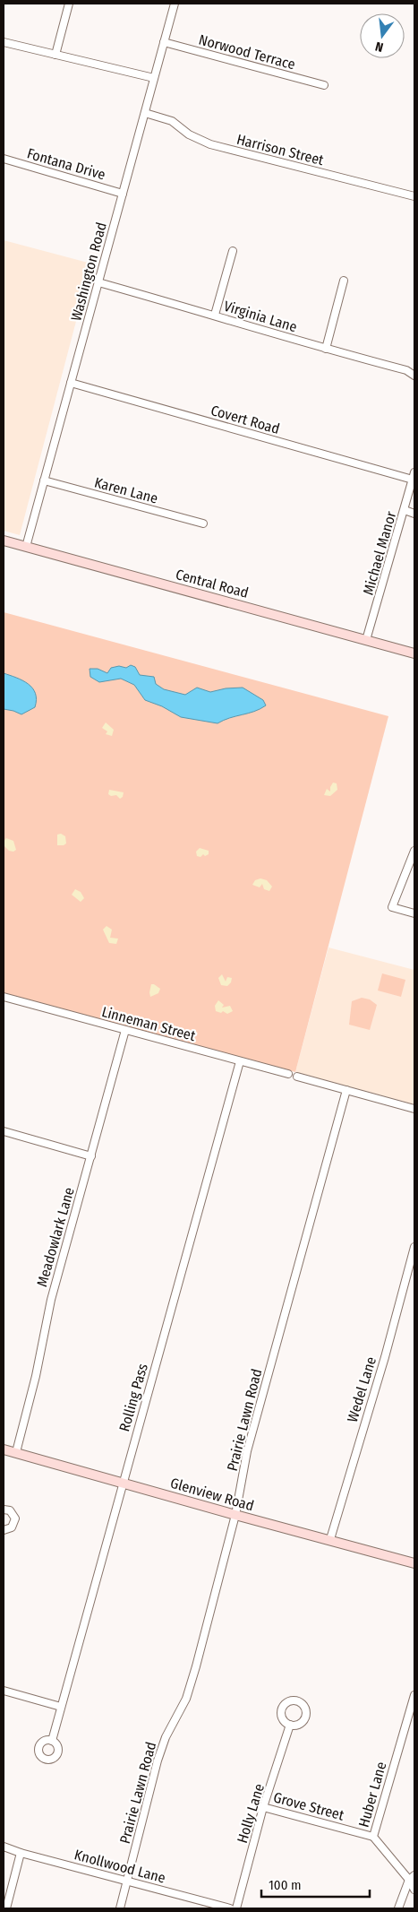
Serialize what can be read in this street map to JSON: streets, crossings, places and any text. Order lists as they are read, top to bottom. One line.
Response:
{"streets":{"main road":["Central Road","Glenview Road"],"street":["Norwood Terrace","Harrison Street","Fontana Drive","Washington Road","Virginia Lane","Covert Road","Karen Lane","Michael Manor","Linneman Street","Meadowlark Lane","Wedel Lane","Rolling Pass","Prairie Lawn Road","Huber Lane","Grove Street","Holly Lane","Knollwood Lane"]},"crossings":[["Norwood Terrace","Washington Road"],["Harrison Street","Washington Road"],["Fontana Drive","Washington Road"],["Washington Road","Virginia Lane"],["Washington Road","Covert Road"],["Washington Road","Karen Lane"],["Washington Road","Central Road"],["Covert Road","Michael Manor"],["Michael Manor","Central Road"],["Linneman Street","Meadowlark Lane"],["Linneman Street","Rolling Pass"],["Meadowlark Lane","Glenview Road"],["Wedel Lane","Glenview Road"],["Rolling Pass","Glenview Road"],["Prairie Lawn Road","Glenview Road"],["Prairie Lawn Road","Knollwood Lane"],["Huber Lane","Grove Street"],["Grove Street","Holly Lane"]],"scale_bar":"100 m","north":"bottom"}
